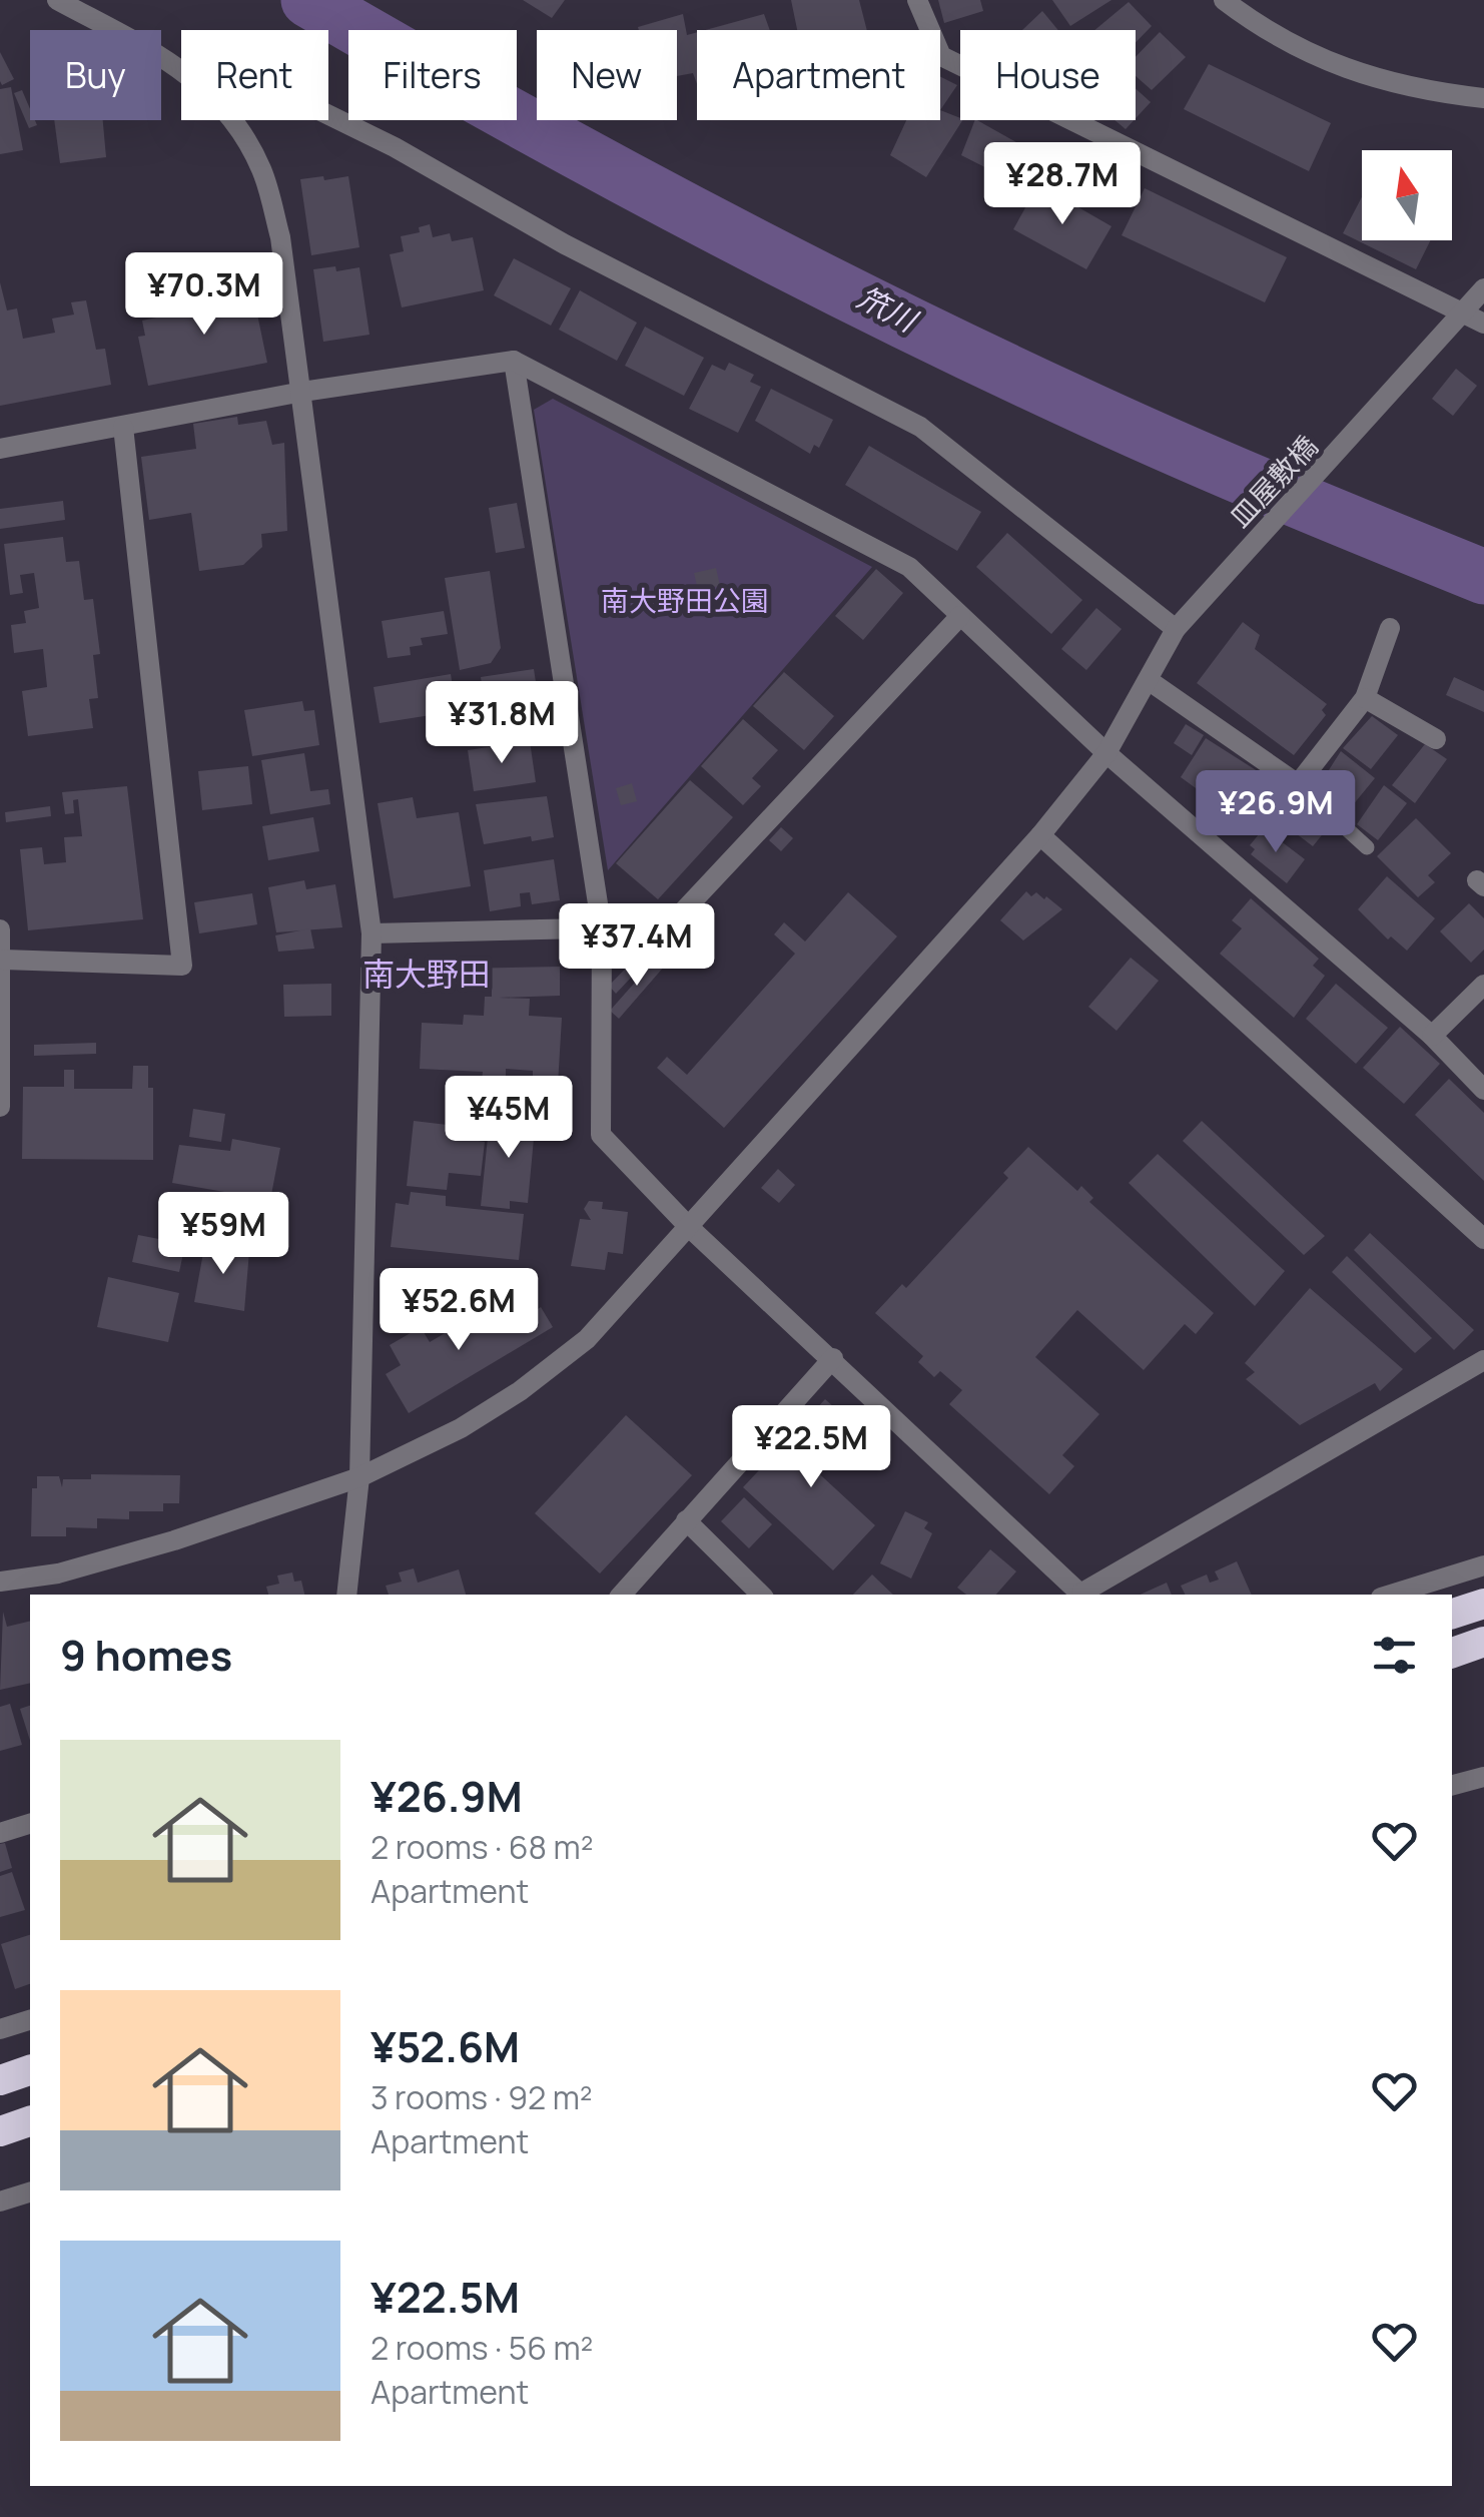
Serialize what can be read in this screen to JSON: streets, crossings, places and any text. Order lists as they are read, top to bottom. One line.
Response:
{"streets":{"street":["皿屋敷橋"]},"districts":["南大野田"],"water":["笊川"],"parks":["南大野田公園"],"north":"top","page":{"chip":["Buy","Rent","Filters","New","Apartment","House"],"price":["¥28.7M","¥70.3M","¥31.8M","¥26.9M","¥37.4M","¥45M","¥59M","¥52.6M","¥22.5M"],"heading":"9 homes","list":[{"name":"¥26.9M","note":"2 rooms · 68 m² · Apartment"},{"name":"¥52.6M","note":"3 rooms · 92 m² · Apartment"},{"name":"¥22.5M","note":"2 rooms · 56 m² · Apartment"}]}}
